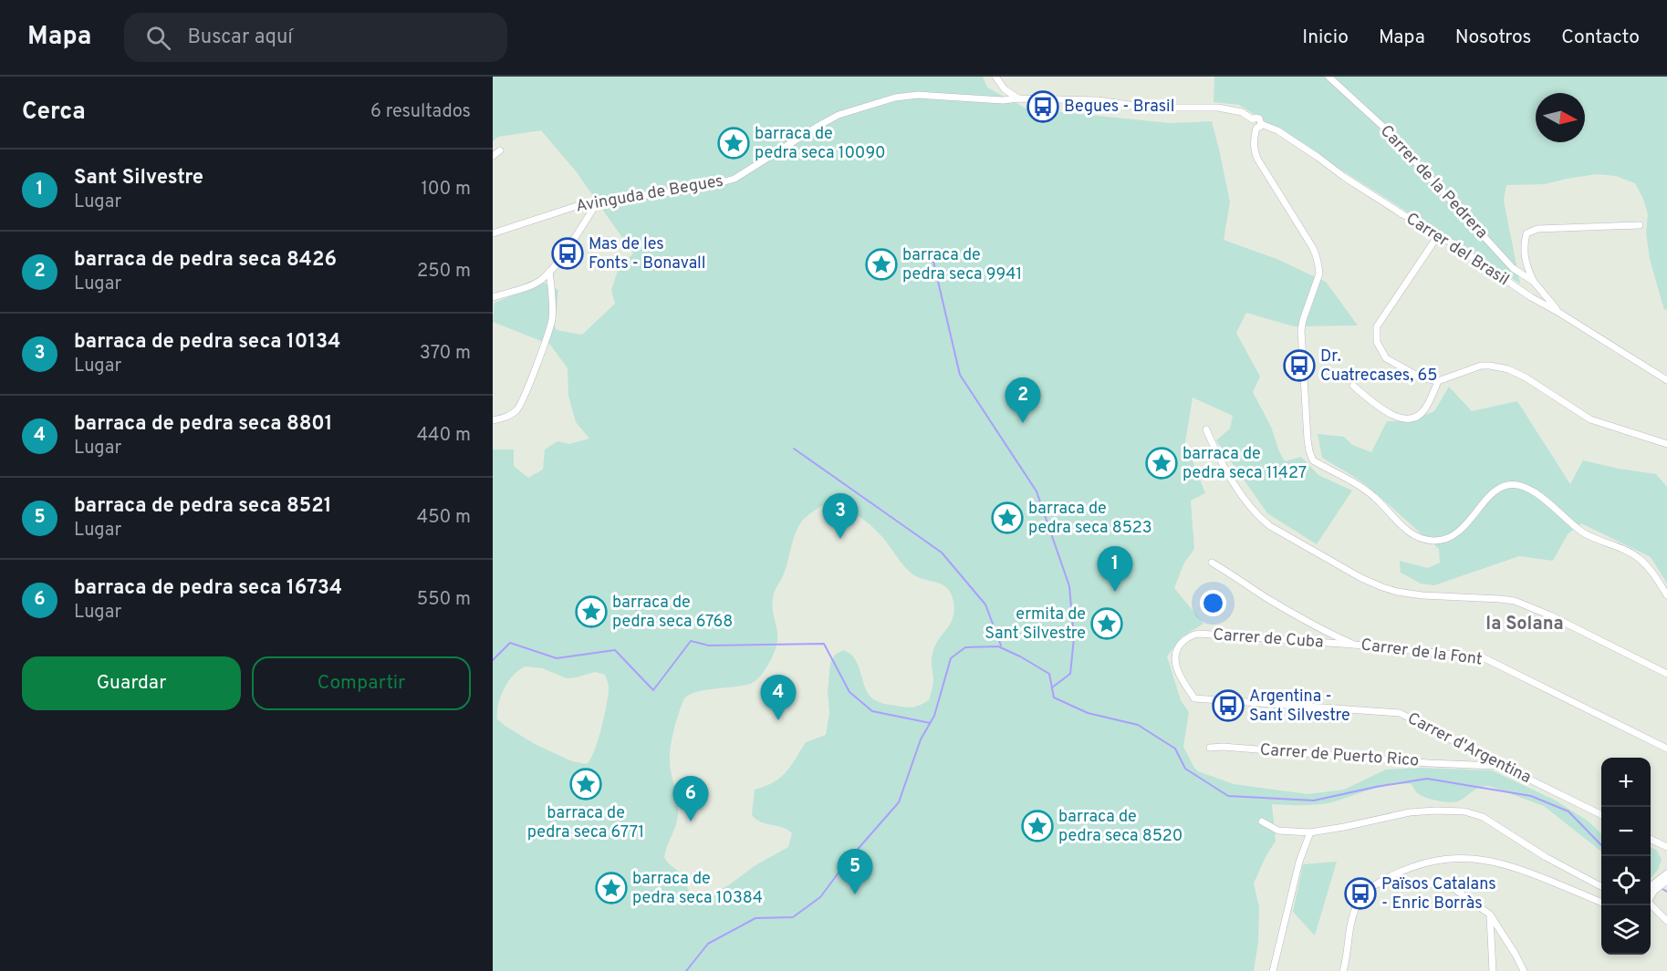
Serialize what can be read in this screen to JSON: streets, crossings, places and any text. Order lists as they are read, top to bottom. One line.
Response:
{"streets":{"street":["Carrer de la Pedrera","Avinguda de Begues","Carrer del Brasil","Carrer de Cuba","Carrer de la Font","Carrer d'Argentina","Carrer de Puerto Rico"]},"crossings":[["Carrer de la Pedrera","Carrer del Brasil"],["Avinguda de Begues","Carrer del Brasil"],["Carrer de Cuba","Carrer de la Font"],["Carrer de Cuba","Carrer d'Argentina"],["Carrer d'Argentina","Carrer de Puerto Rico"]],"districts":["la Solana"],"places":{"bus stop":["Begues - Brasil","Mas de les Fonts - Bonavall","Dr. Cuatrecases, 65","Argentina - Sant Silvestre","Països Catalans - Enric Borràs"],"place":["barraca de pedra seca 10090","barraca de pedra seca 9941","barraca de pedra seca 11427","barraca de pedra seca 8523","barraca de pedra seca 6768","ermita de Sant Silvestre","barraca de pedra seca 6771","barraca de pedra seca 8520","barraca de pedra seca 10384"]},"north":"right","page":{"header":"Mapa","search":"Buscar aquí","nav":["Inicio","Mapa","Nosotros","Contacto"],"heading":["Cerca","6 resultados"],"list":[{"mark":"1","name":"Sant Silvestre","note":"Lugar","value":"100 m"},{"mark":"2","name":"barraca de pedra seca 8426","note":"Lugar","value":"250 m"},{"mark":"3","name":"barraca de pedra seca 10134","note":"Lugar","value":"370 m"},{"mark":"4","name":"barraca de pedra seca 8801","note":"Lugar","value":"440 m"},{"mark":"5","name":"barraca de pedra seca 8521","note":"Lugar","value":"450 m"},{"mark":"6","name":"barraca de pedra seca 16734","note":"Lugar","value":"550 m"}],"pins":["2","3","1","4","6","5"],"buttons":["Guardar","Compartir"],"map_buttons":["+","−"]}}
